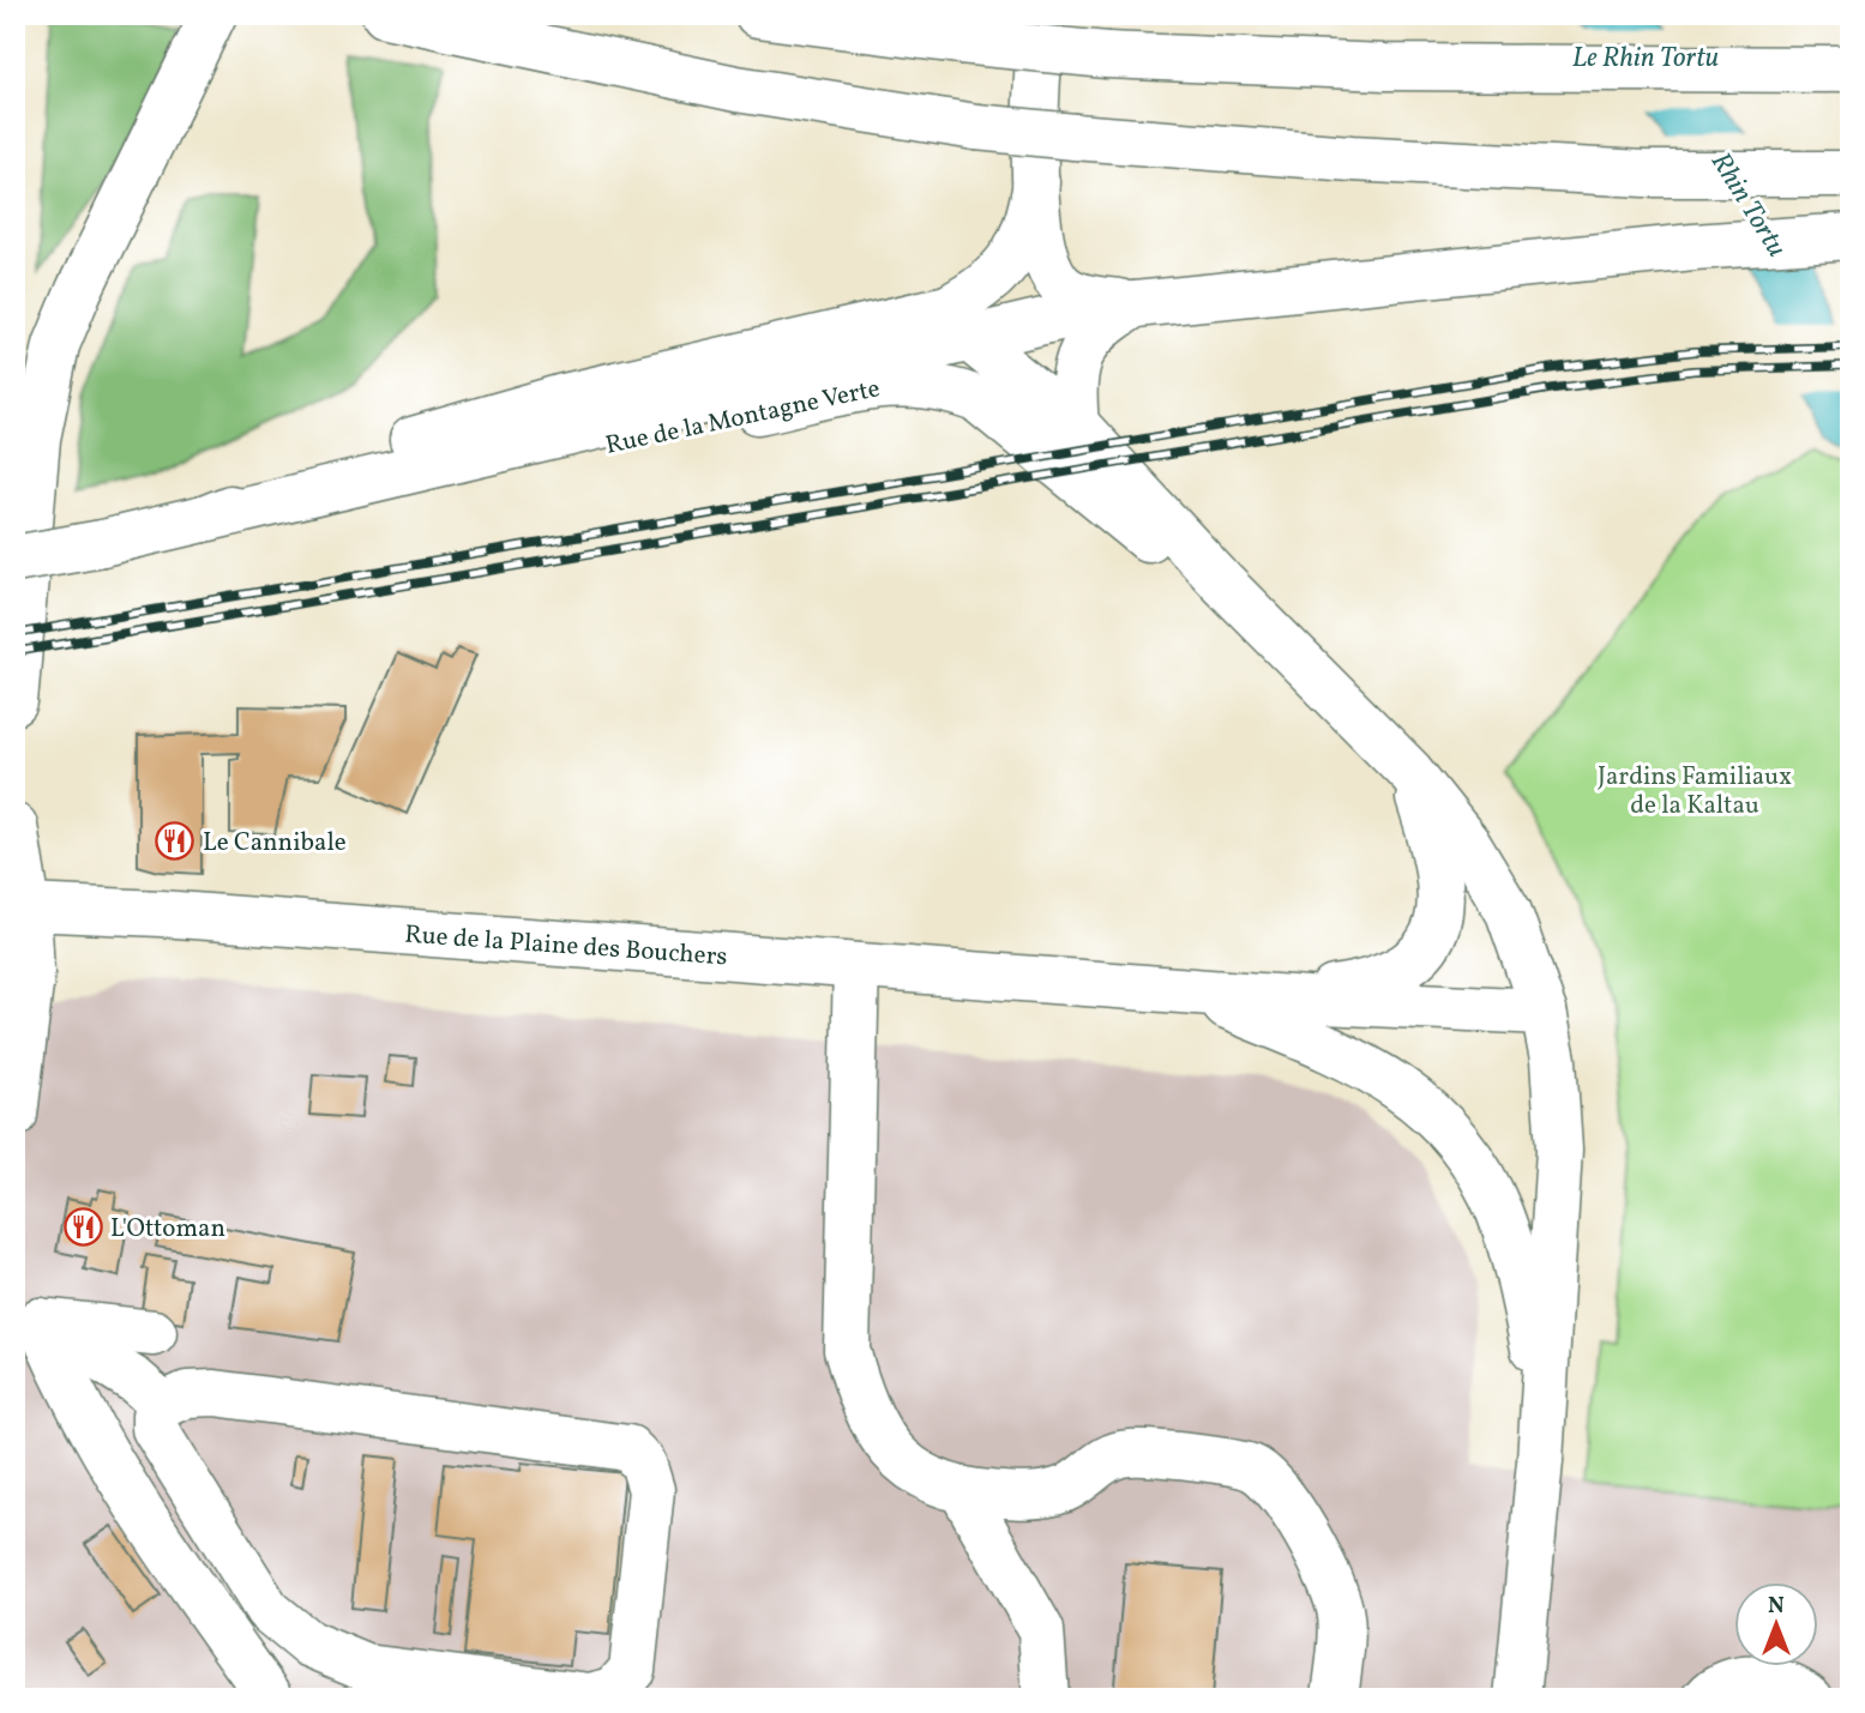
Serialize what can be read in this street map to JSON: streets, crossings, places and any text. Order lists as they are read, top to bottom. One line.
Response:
{"streets":{"main road":["Rue de la Montagne Verte","Rue de la Plaine des Bouchers"]},"crossings":[["Rue de la Montagne Verte","Rue de la Plaine des Bouchers"]],"water":["Le Rhin Tortu","Rhin Tortu"],"parks":["Jardins Familiaux de la Kaltau"],"places":{"restaurant":["Le Cannibale","L'Ottoman"]},"north":"top"}
